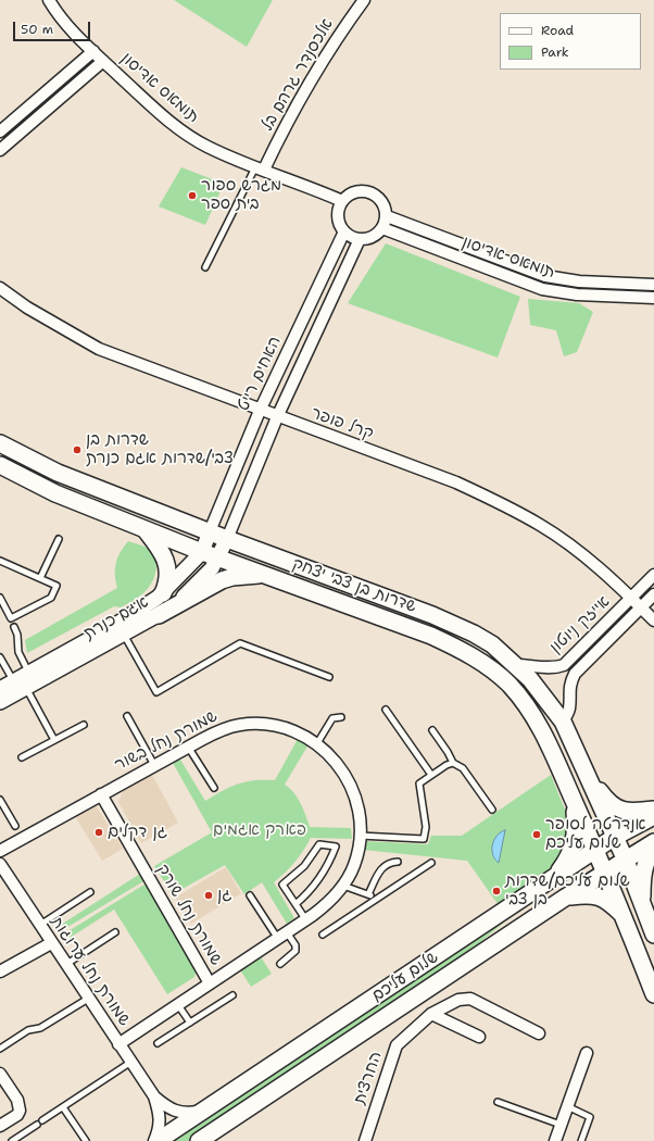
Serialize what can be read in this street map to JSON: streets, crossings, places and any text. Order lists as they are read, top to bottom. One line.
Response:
{"streets":{"main road":["שדרות בן צבי יצחק","שלום עליכם"],"street":["אלכסנדר גרהם בל","תומאס אדיסון","האחים רייט","קרל פופר","אגם כנרת","אייזק ניוטון","שמורת נחל בשור","שמורת נחל שורק","שמורת נחל ערוגות","החרצית"]},"crossings":[["אלכסנדר גרהם בל","תומאס אדיסון"],["תומאס אדיסון","האחים רייט"],["האחים רייט","קרל פופר"],["האחים רייט","שדרות בן צבי יצחק"],["האחים רייט","אגם כנרת"],["קרל פופר","אייזק ניוטון"],["שדרות בן צבי יצחק","אגם כנרת"],["שדרות בן צבי יצחק","אייזק ניוטון"],["שדרות בן צבי יצחק","שלום עליכם"],["שמורת נחל בשור","שמורת נחל שורק"],["שמורת נחל בשור","שמורת נחל ערוגות"],["שמורת נחל ערוגות","שלום עליכם"]],"parks":["פארק אגמים"],"places":["מגרש ספור בית ספר","שדרות בן צבי/שדרות אגם כנרת","גן דקלים","אנדרטה לסופר שלום עליכם","שלום עליכם/שדרות בן צבי","גן"],"legend":["Road","Park"],"scale_bar":"50 m"}
